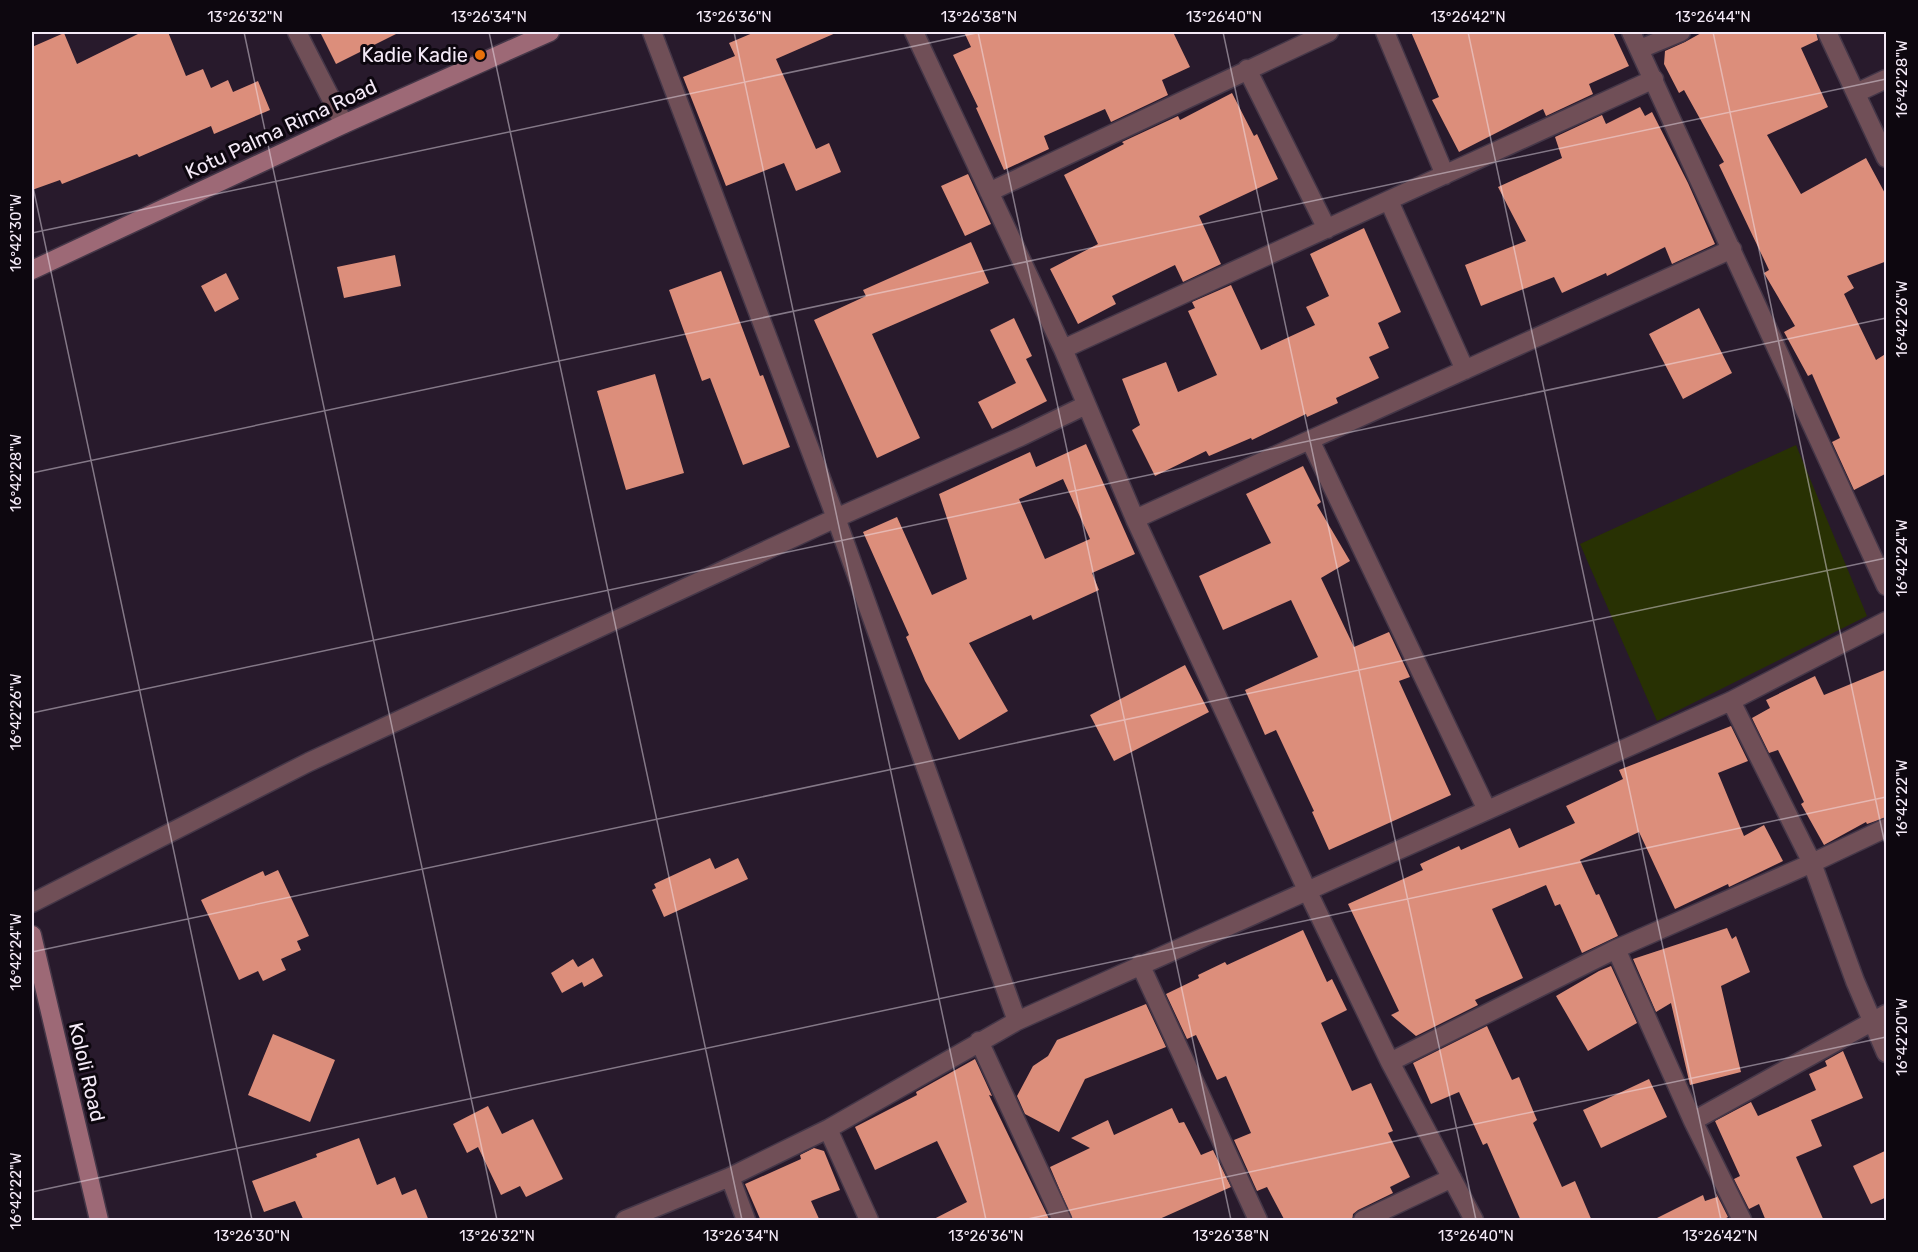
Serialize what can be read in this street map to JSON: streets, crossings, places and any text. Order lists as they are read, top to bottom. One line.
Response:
{"streets":{"street":["Kotu Palma Rima Road","Kololi Road"]},"places":["Kadie Kadie"],"coordinates":["13°26'32\"N","13°26'34\"N","13°26'36\"N","13°26'38\"N","13°26'40\"N","13°26'42\"N","13°26'44\"N","16°42'28\"W","16°42'30\"W","16°42'26\"W","16°42'24\"W","16°42'22\"W","16°42'20\"W","13°26'30\"N"]}
